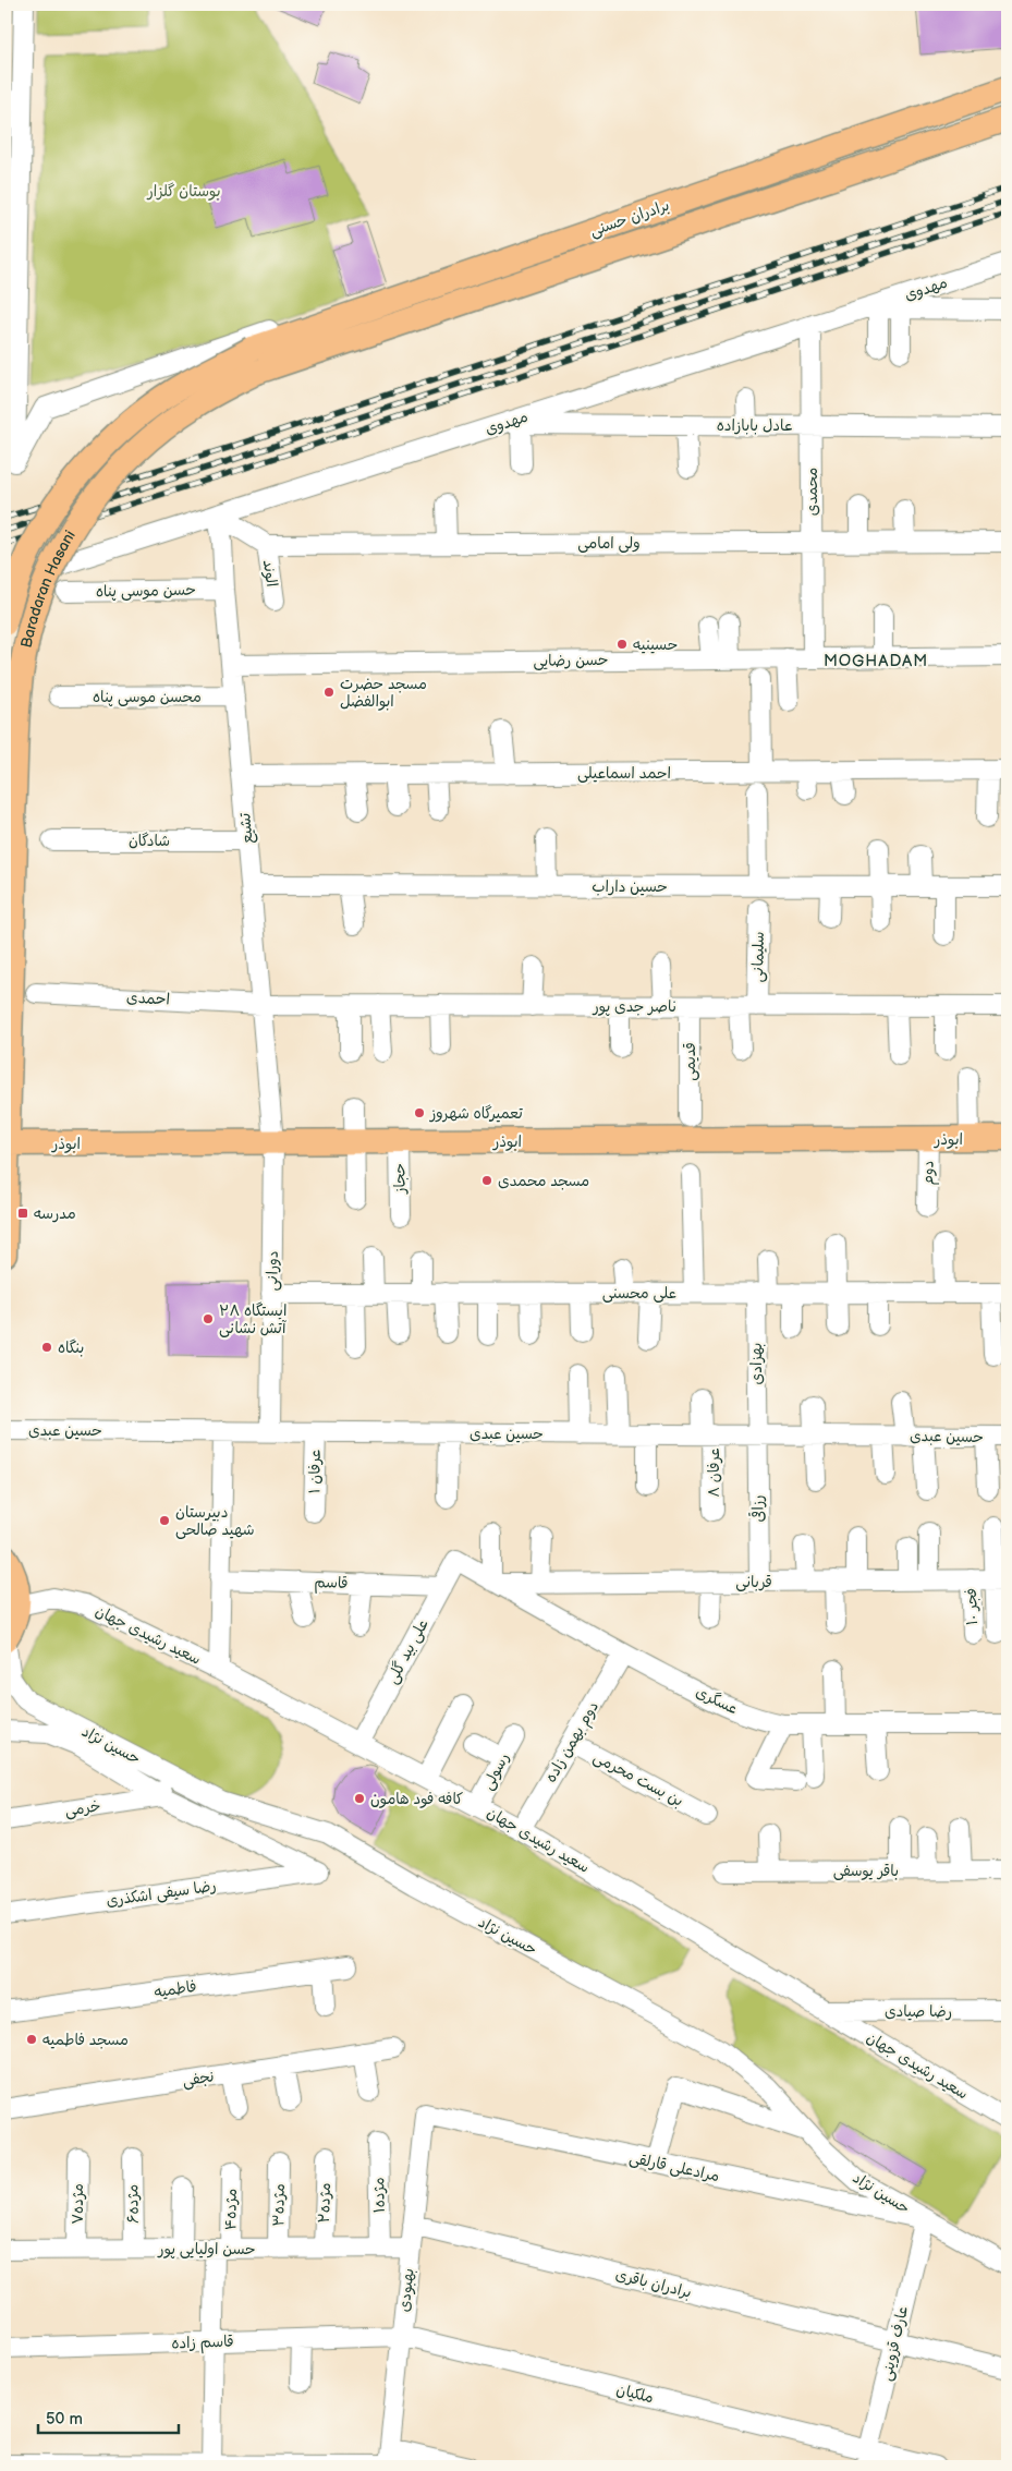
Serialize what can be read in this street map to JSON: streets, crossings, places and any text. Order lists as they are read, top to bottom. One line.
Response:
{"streets":{"main road":["برادران حسنی","Baradaran Hasani","ابوذر"],"street":["مهدوی","عادل بابازاده","محمدی","ولی امامی","الوند","حسن موسی پناه","حسن رضایی","محسن موسی پناه","احمد اسماعیلی","تشیع","شادگان","حسین داراب","سلیمانی","احمدی","ناصر جدی پور","قدیمی","دوم","حجاز","دورانی","علی محسنی","بهزادی","حسین عبدی","عرفان ۱","عرفان ۸","رزاقی","قربانی","قاسم","فجر ۱۰","سعید رشیدی جهان","علی بید گلی","عسگری","دوم بهمن زاده","حسین نژاد","رسولی","بن بست محرمی","خرمی","باقر یوسفی","رضا سیفی اشکذری","فاطمیه","رضا صیادی","نجفی","مرادعلی قارلقی","مژده۱","مژده۲","مژده۷","مژده۶","مژده۳","مژده۴","حسن اولیایی پور","برادران باقری","بهبودی","قاسم زاده","عارف قزوینی","ملکیان"]},"crossings":[["برادران حسنی","Baradaran Hasani"],["مهدوی","عادل بابازاده"],["مهدوی","محمدی"],["مهدوی","تشیع"],["عادل بابازاده","محمدی"],["محمدی","ولی امامی"],["محمدی","حسن رضایی"],["ولی امامی","الوند"],["Baradaran Hasani","ابوذر"],["حسن موسی پناه","تشیع"],["حسن رضایی","تشیع"],["محسن موسی پناه","تشیع"],["احمد اسماعیلی","تشیع"],["تشیع","شادگان"],["تشیع","حسین داراب"],["تشیع","احمدی"],["تشیع","ناصر جدی پور"],["تشیع","ابوذر"],["تشیع","دورانی"],["سلیمانی","ناصر جدی پور"],["احمدی","ناصر جدی پور"],["ناصر جدی پور","قدیمی"],["ابوذر","دوم"],["ابوذر","حجاز"],["ابوذر","دورانی"],["دورانی","علی محسنی"],["دورانی","حسین عبدی"],["علی محسنی","بهزادی"],["بهزادی","حسین عبدی"],["بهزادی","رزاقی"],["حسین عبدی","عرفان ۱"],["حسین عبدی","عرفان ۸"],["حسین عبدی","رزاقی"],["رزاقی","قربانی"],["قربانی","فجر ۱۰"],["قربانی","عسگری"],["قاسم","علی بید گلی"],["سعید رشیدی جهان","علی بید گلی"],["سعید رشیدی جهان","دوم بهمن زاده"],["سعید رشیدی جهان","رسولی"],["سعید رشیدی جهان","رضا صیادی"],["علی بید گلی","عسگری"],["عسگری","دوم بهمن زاده"],["دوم بهمن زاده","بن بست محرمی"],["حسین نژاد","مرادعلی قارلقی"],["حسین نژاد","عارف قزوینی"],["خرمی","رضا سیفی اشکذری"],["مرادعلی قارلقی","بهبودی"],["مرادعلی قارلقی","عارف قزوینی"],["مژده۱","حسن اولیایی پور"],["مژده۲","حسن اولیایی پور"],["مژده۷","حسن اولیایی پور"],["مژده۶","حسن اولیایی پور"],["مژده۳","حسن اولیایی پور"],["مژده۴","حسن اولیایی پور"],["مژده۴","قاسم زاده"],["حسن اولیایی پور","بهبودی"],["برادران باقری","بهبودی"],["برادران باقری","عارف قزوینی"],["بهبودی","قاسم زاده"],["بهبودی","ملکیان"],["قاسم زاده","ملکیان"],["عارف قزوینی","ملکیان"]],"districts":["MOGHADAM"],"parks":["بوستان گلزار"],"places":{"other":["حسینیه","مسجد حضرت ابوالفضل","تعمیرگاه شهروز","مسجد محمدی","ایستگاه ۲۸ آتش نشانی","بنگاه","دبیرستان شهید صالحی","کافه فود هامون","مسجد فاطمیه"],"transit":["مدرسه"]},"scale_bar":"50 m"}
